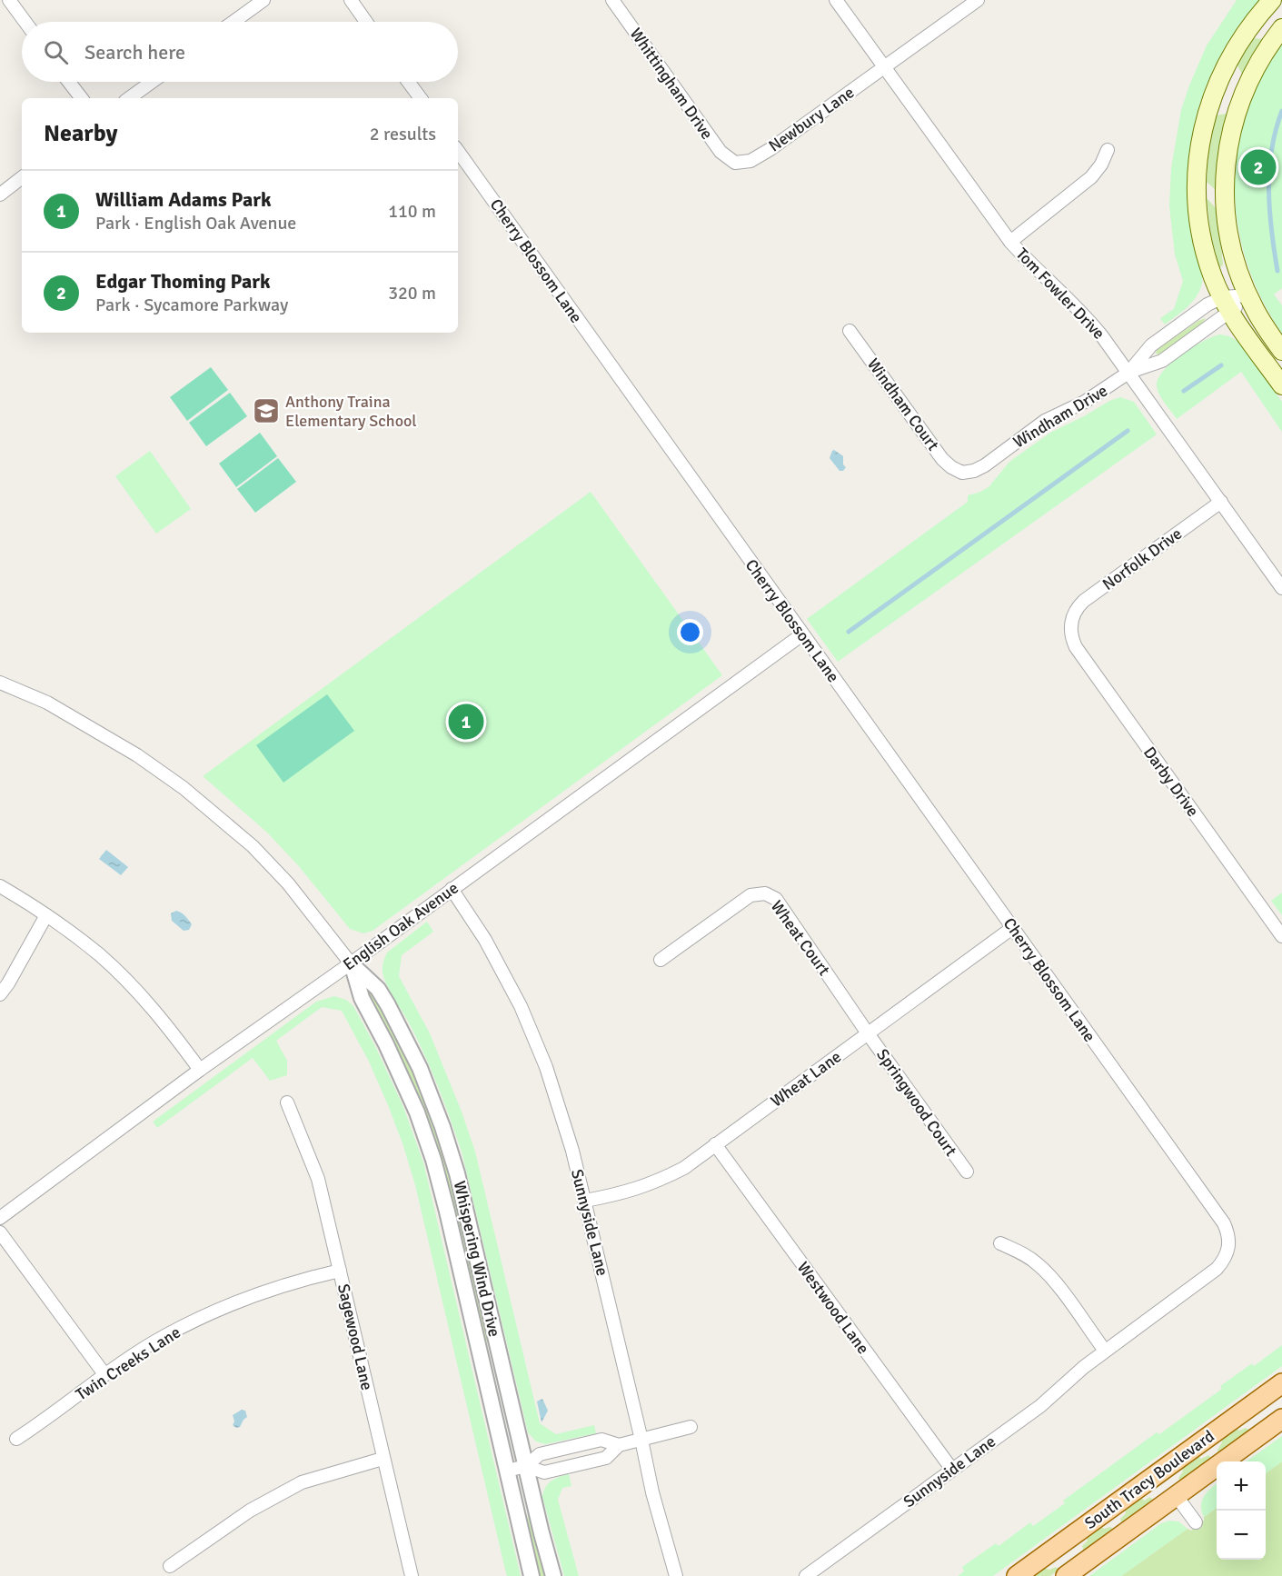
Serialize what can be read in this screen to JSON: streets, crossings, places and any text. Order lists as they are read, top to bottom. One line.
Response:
{"streets":{"main road":["South Tracy Boulevard"],"street":["Whittingham Drive","Newbury Lane","Cherry Blossom Lane","Tom Fowler Drive","Windham Court","Windham Drive","Norfolk Drive","Darby Drive","English Oak Avenue","Wheat Court","Wheat Lane","Springwood Court","Sunnyside Lane","Whispering Wind Drive","Westwood Lane","Sagewood Lane","Twin Creeks Lane"]},"crossings":[["Whittingham Drive","Newbury Lane"],["Newbury Lane","Tom Fowler Drive"],["Cherry Blossom Lane","English Oak Avenue"],["Cherry Blossom Lane","Wheat Lane"],["Cherry Blossom Lane","Sunnyside Lane"],["Tom Fowler Drive","Windham Drive"],["Tom Fowler Drive","Norfolk Drive"],["Windham Court","Windham Drive"],["Norfolk Drive","Darby Drive"],["English Oak Avenue","Sunnyside Lane"],["English Oak Avenue","Whispering Wind Drive"],["Wheat Court","Wheat Lane"],["Wheat Court","Springwood Court"],["Wheat Lane","Springwood Court"],["Wheat Lane","Sunnyside Lane"],["Wheat Lane","Westwood Lane"],["Sunnyside Lane","Westwood Lane"],["Sagewood Lane","Twin Creeks Lane"]],"places":{"school or university":["Anthony Traina Elementary School"]},"page":{"search":"Search here","heading":["Nearby","2 results"],"pins":["2","1"],"list":[{"mark":"1","name":"William Adams Park","note":"Park · English Oak Avenue","value":"110 m"},{"mark":"2","name":"Edgar Thoming Park","note":"Park · Sycamore Parkway","value":"320 m"}],"map_buttons":["+","−"]}}
